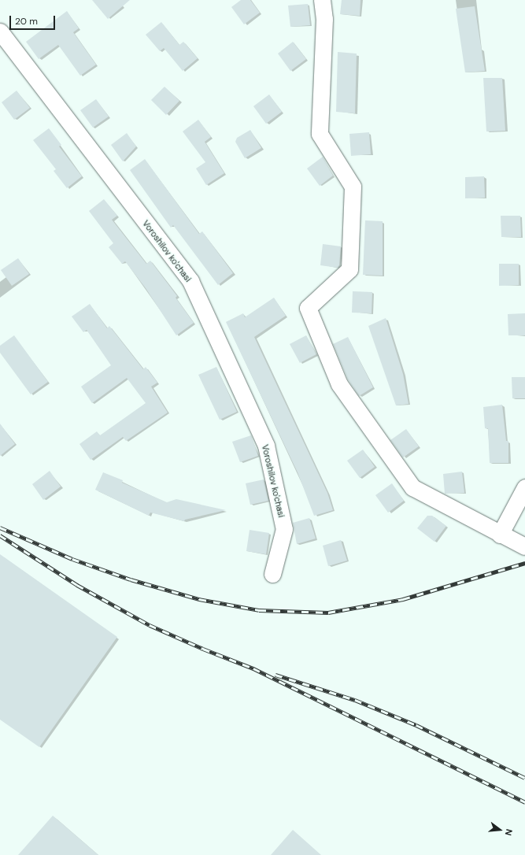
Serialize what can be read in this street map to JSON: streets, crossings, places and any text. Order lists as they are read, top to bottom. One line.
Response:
{"streets":{"street":["Voroshilov ko'chasi"]},"scale_bar":"20 m","north":"right"}
